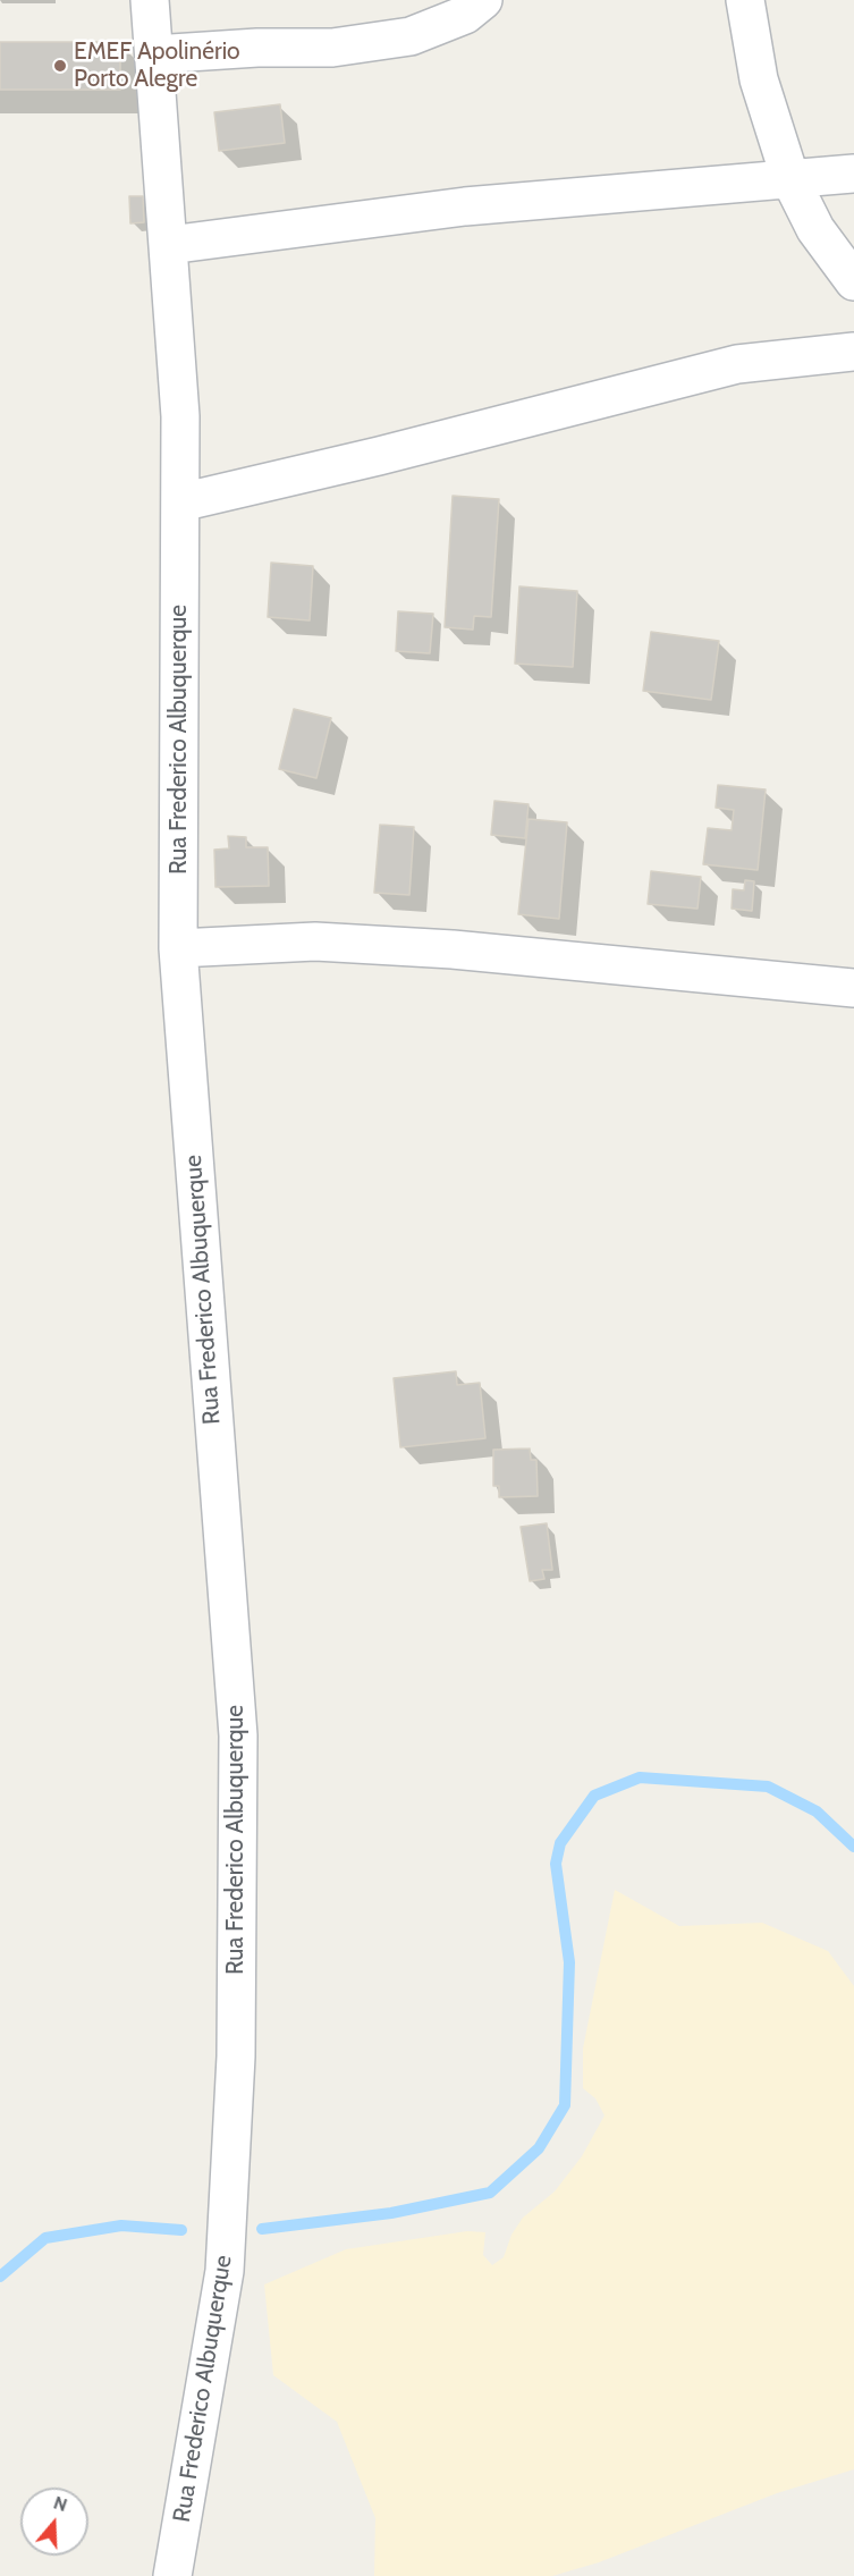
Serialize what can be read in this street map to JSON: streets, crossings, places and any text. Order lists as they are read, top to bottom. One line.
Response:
{"streets":{"street":["Rua Frederico Albuquerque"]},"places":["EMEF Apolinério Porto Alegre"],"north":"top"}
